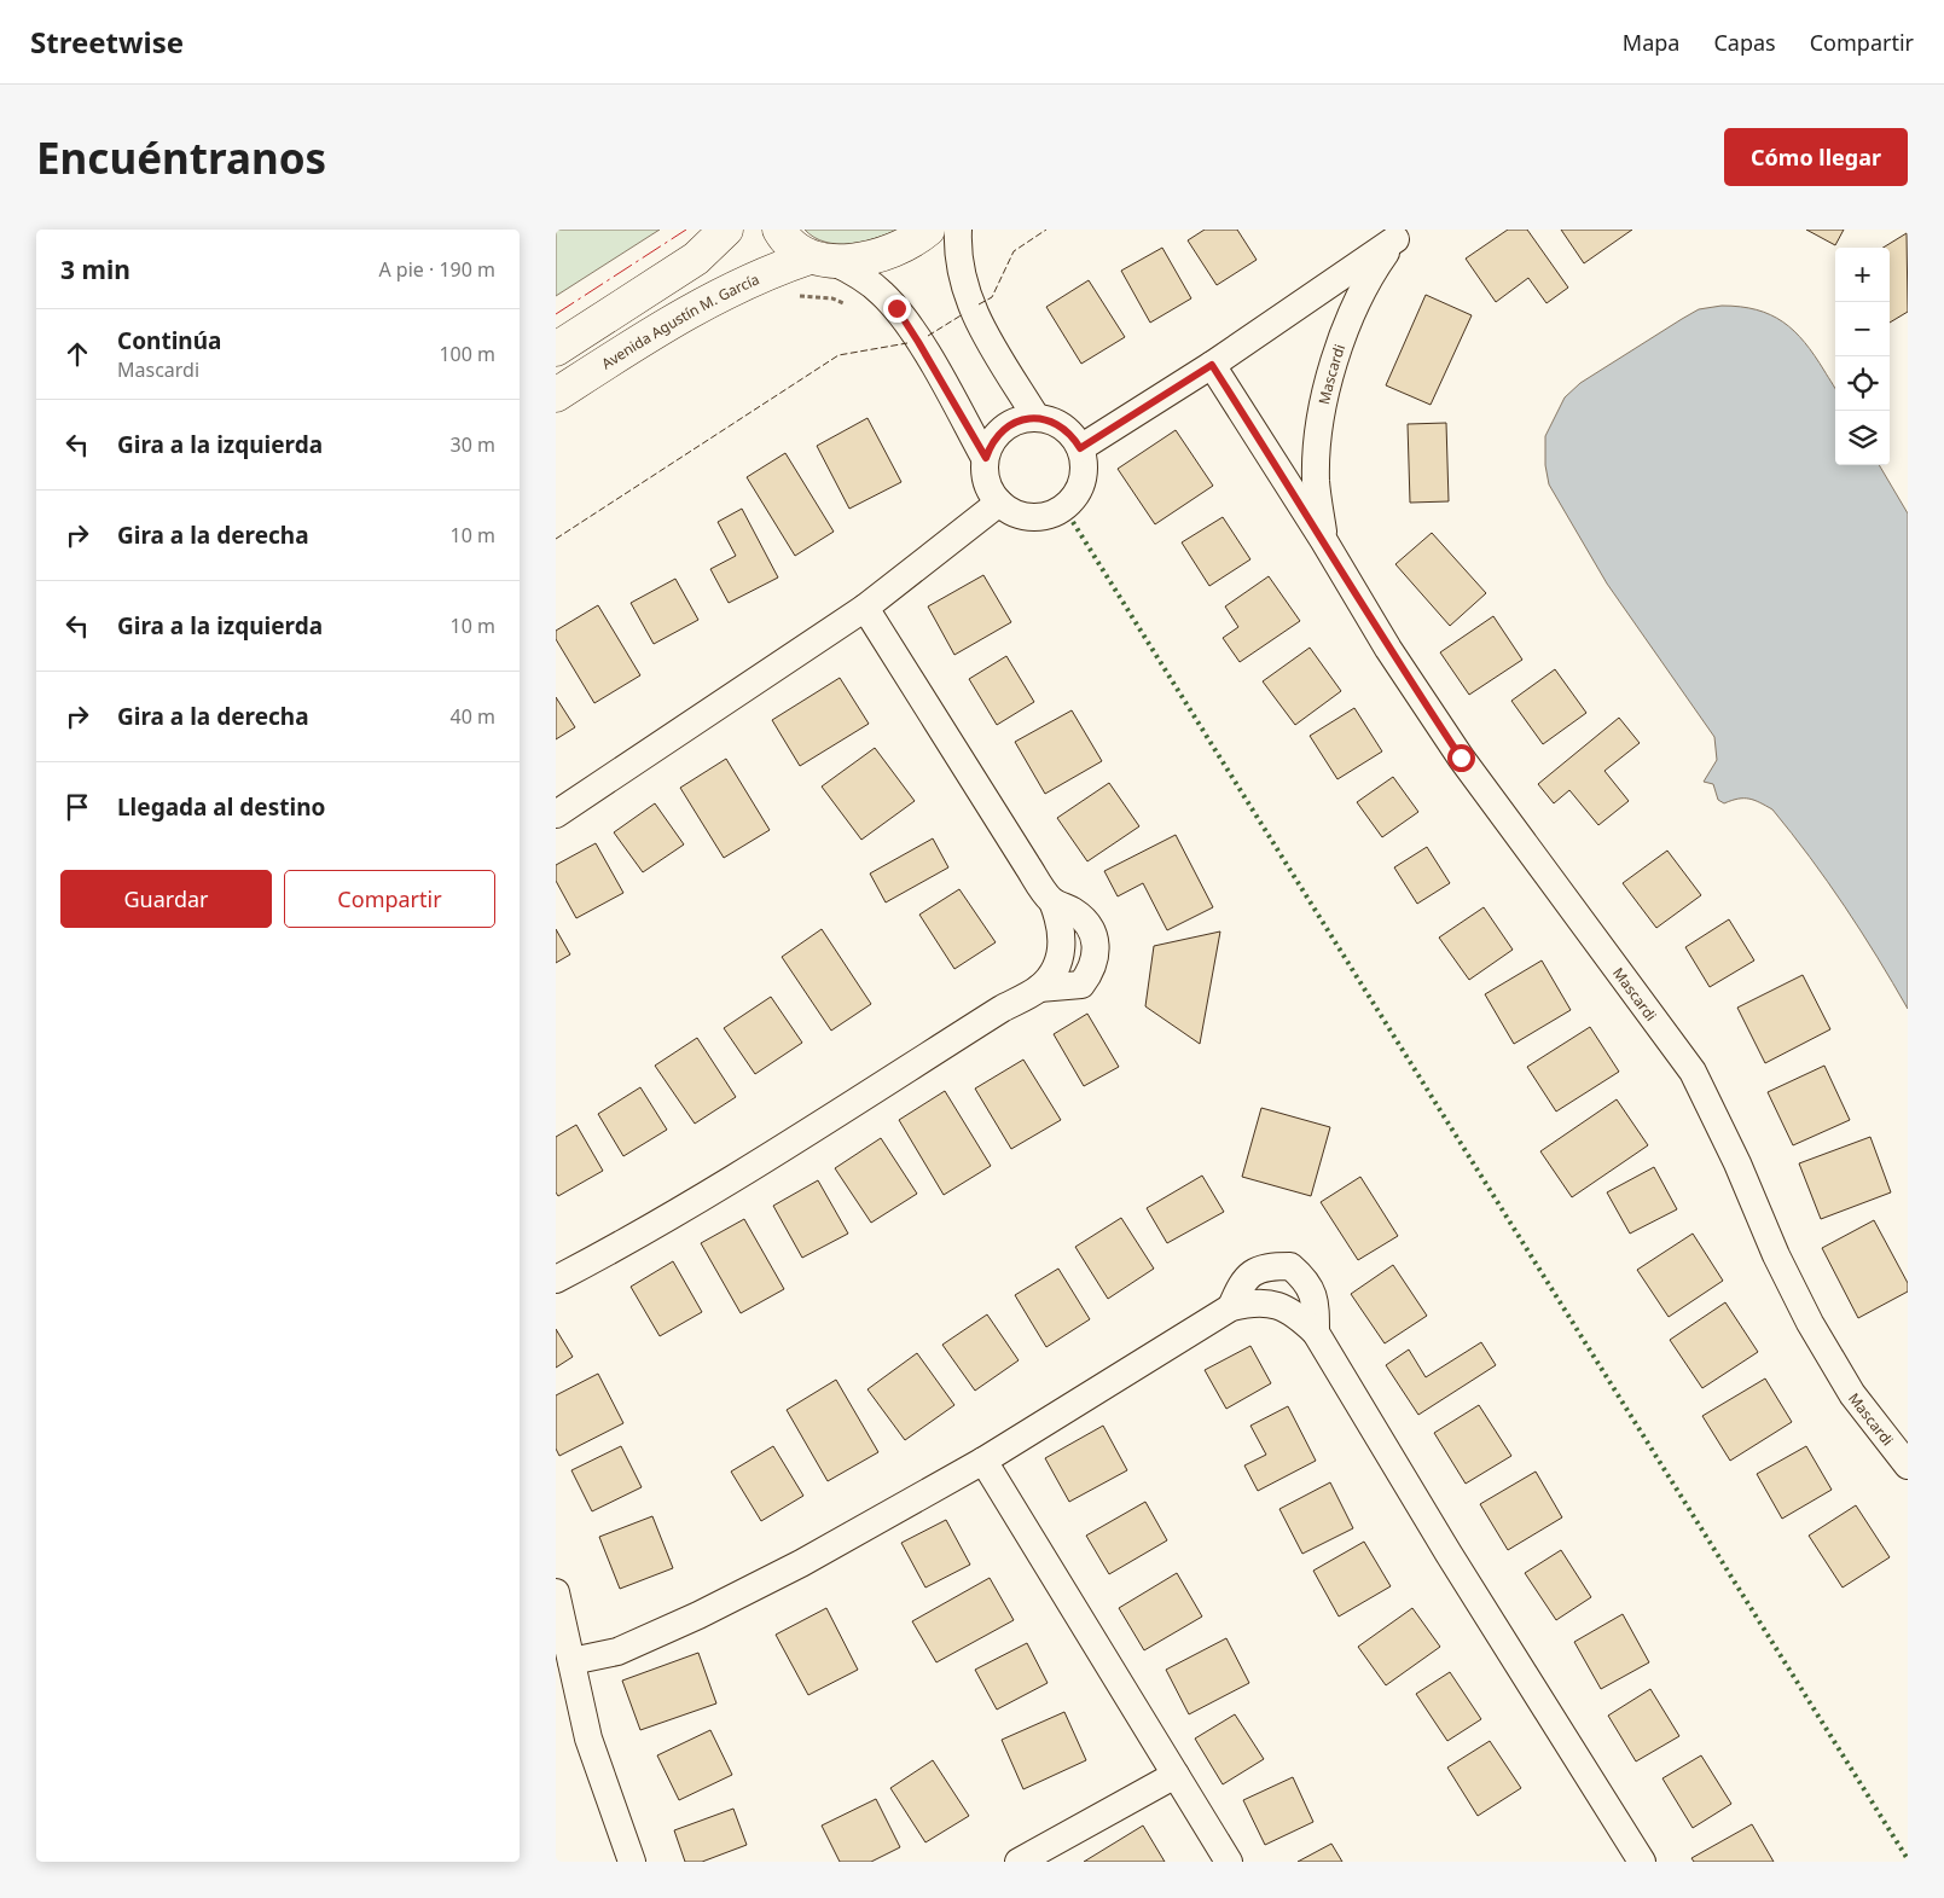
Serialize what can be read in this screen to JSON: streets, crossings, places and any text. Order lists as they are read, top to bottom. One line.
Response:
{"streets":{"main road":["Avenida Agustín M. García"],"street":["Mascardi"]},"page":{"header":"Streetwise","nav":["Mapa","Capas","Compartir"],"buttons":["Cómo llegar",["Guardar","Compartir"]],"title":"Encuéntranos","heading":["3 min","A pie · 190 m"],"map_buttons":["+","−"],"list":[["Continúa","Mascardi","100 m"],["Gira a la izquierda","30 m"],["Gira a la derecha","10 m"],["Gira a la izquierda","10 m"],["Gira a la derecha","40 m"],"Llegada al destino"]}}
